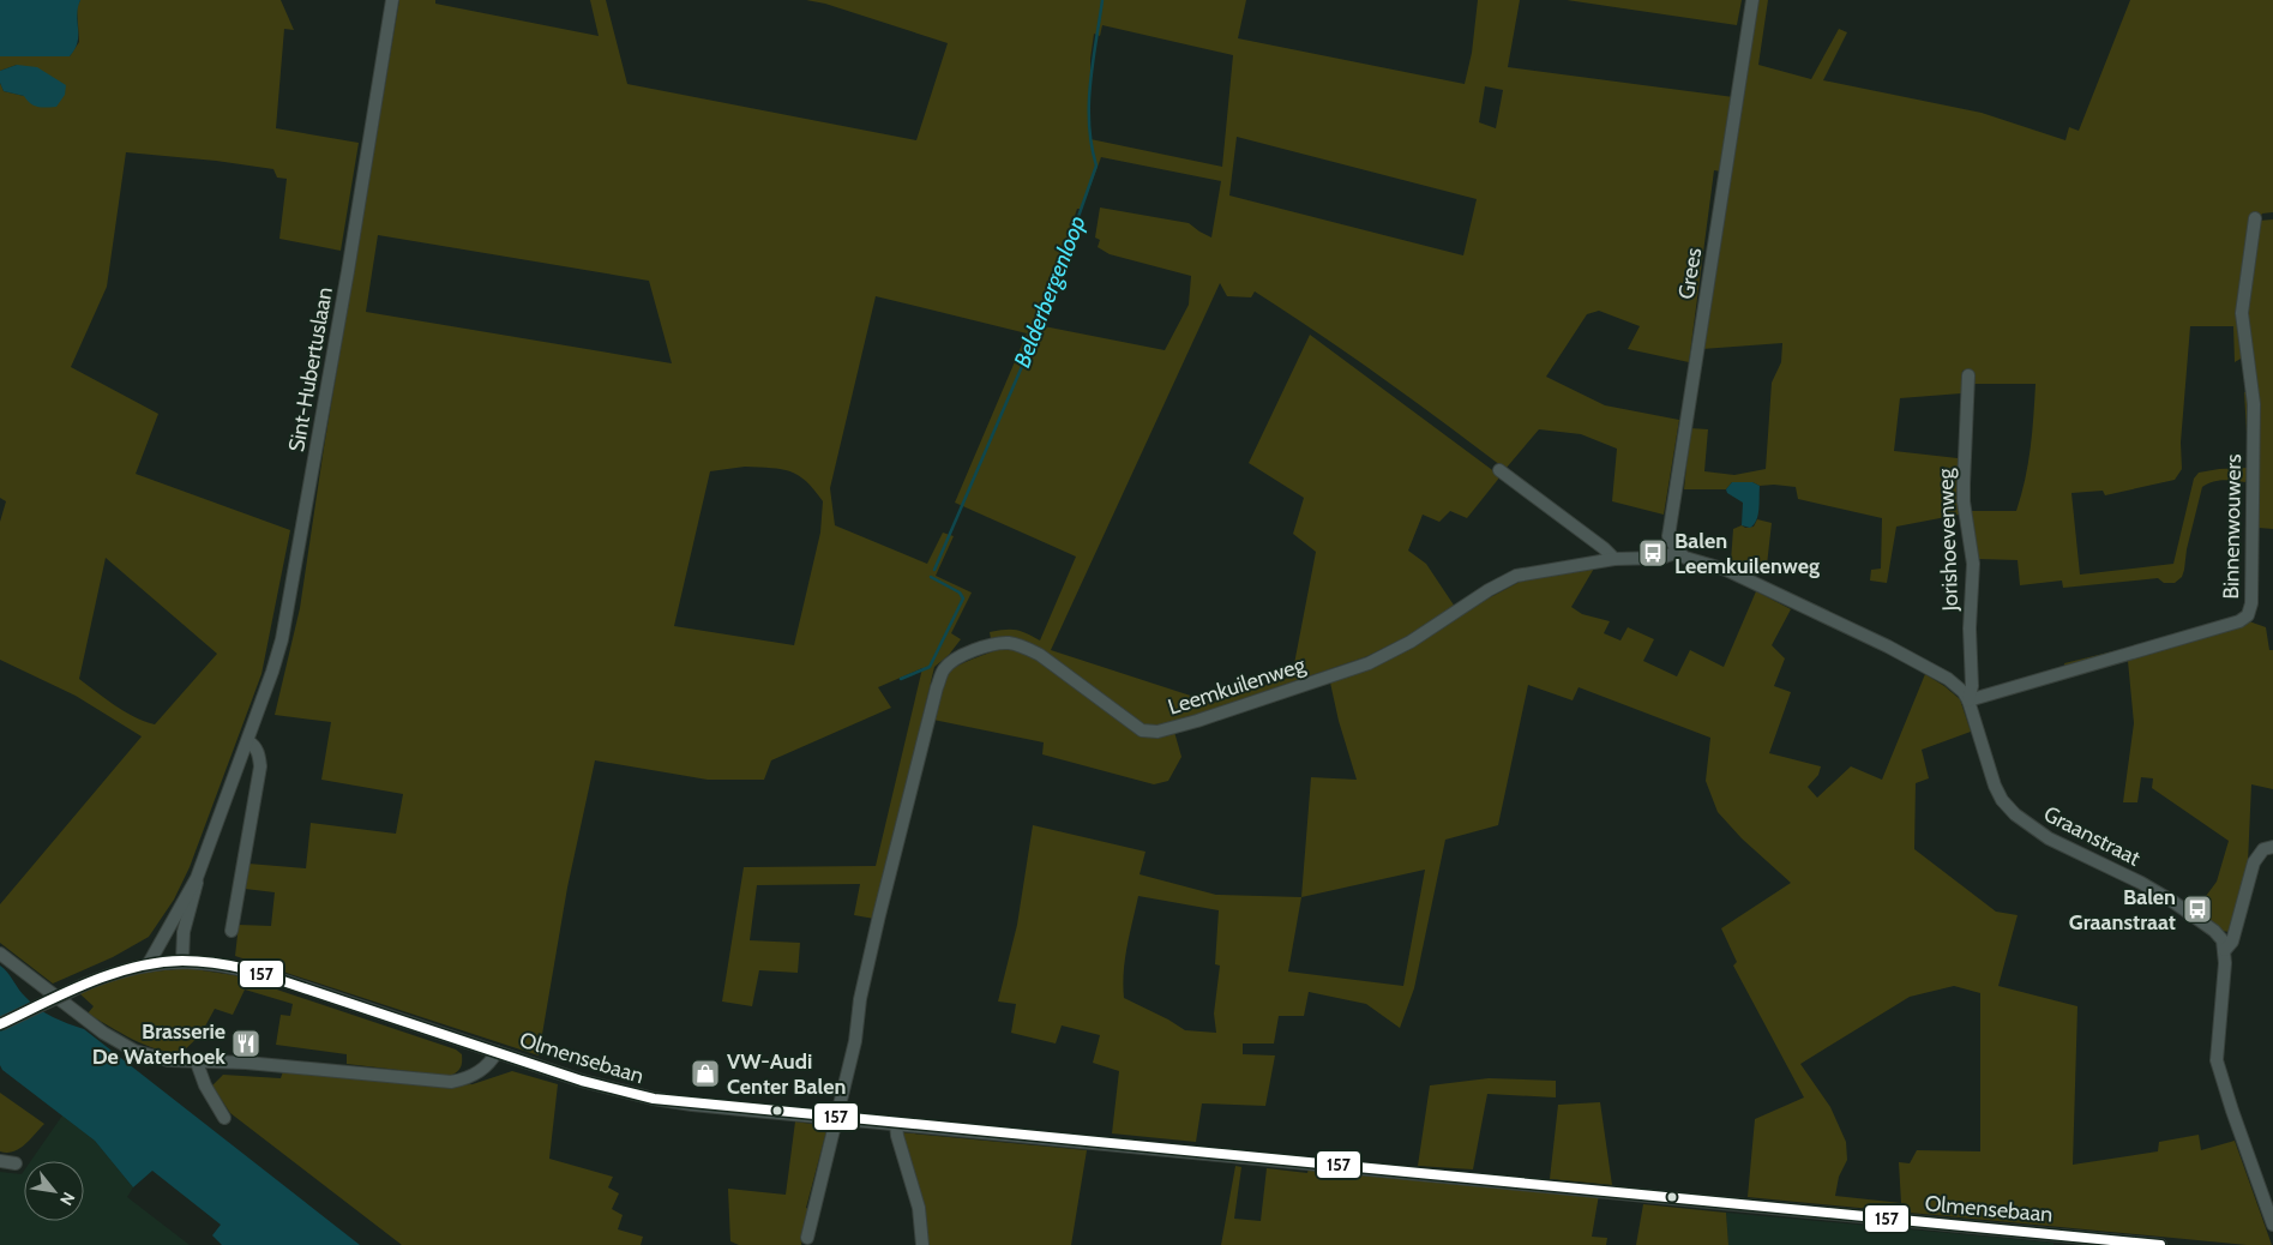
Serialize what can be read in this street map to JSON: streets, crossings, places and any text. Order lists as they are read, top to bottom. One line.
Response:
{"streets":{"street":["Grees","Sint-Hubertuslaan","Binnenwouwers","Jorishoevenweg","Leemkuilenweg","Graanstraat","Olmensebaan"]},"crossings":[["Grees","Leemkuilenweg"],["Grees","Graanstraat"],["Sint-Hubertuslaan","Olmensebaan"],["Binnenwouwers","Jorishoevenweg"],["Binnenwouwers","Graanstraat"],["Jorishoevenweg","Graanstraat"],["Leemkuilenweg","Graanstraat"],["Leemkuilenweg","Olmensebaan"]],"water":["Belderbergenloop"],"places":{"bus stop":["Balen Leemkuilenweg","Balen Graanstraat"],"restaurant":["Brasserie De Waterhoek"],"shop":["VW-Audi Center Balen"]},"lines":["transit line 157"],"north":"bottom right"}
